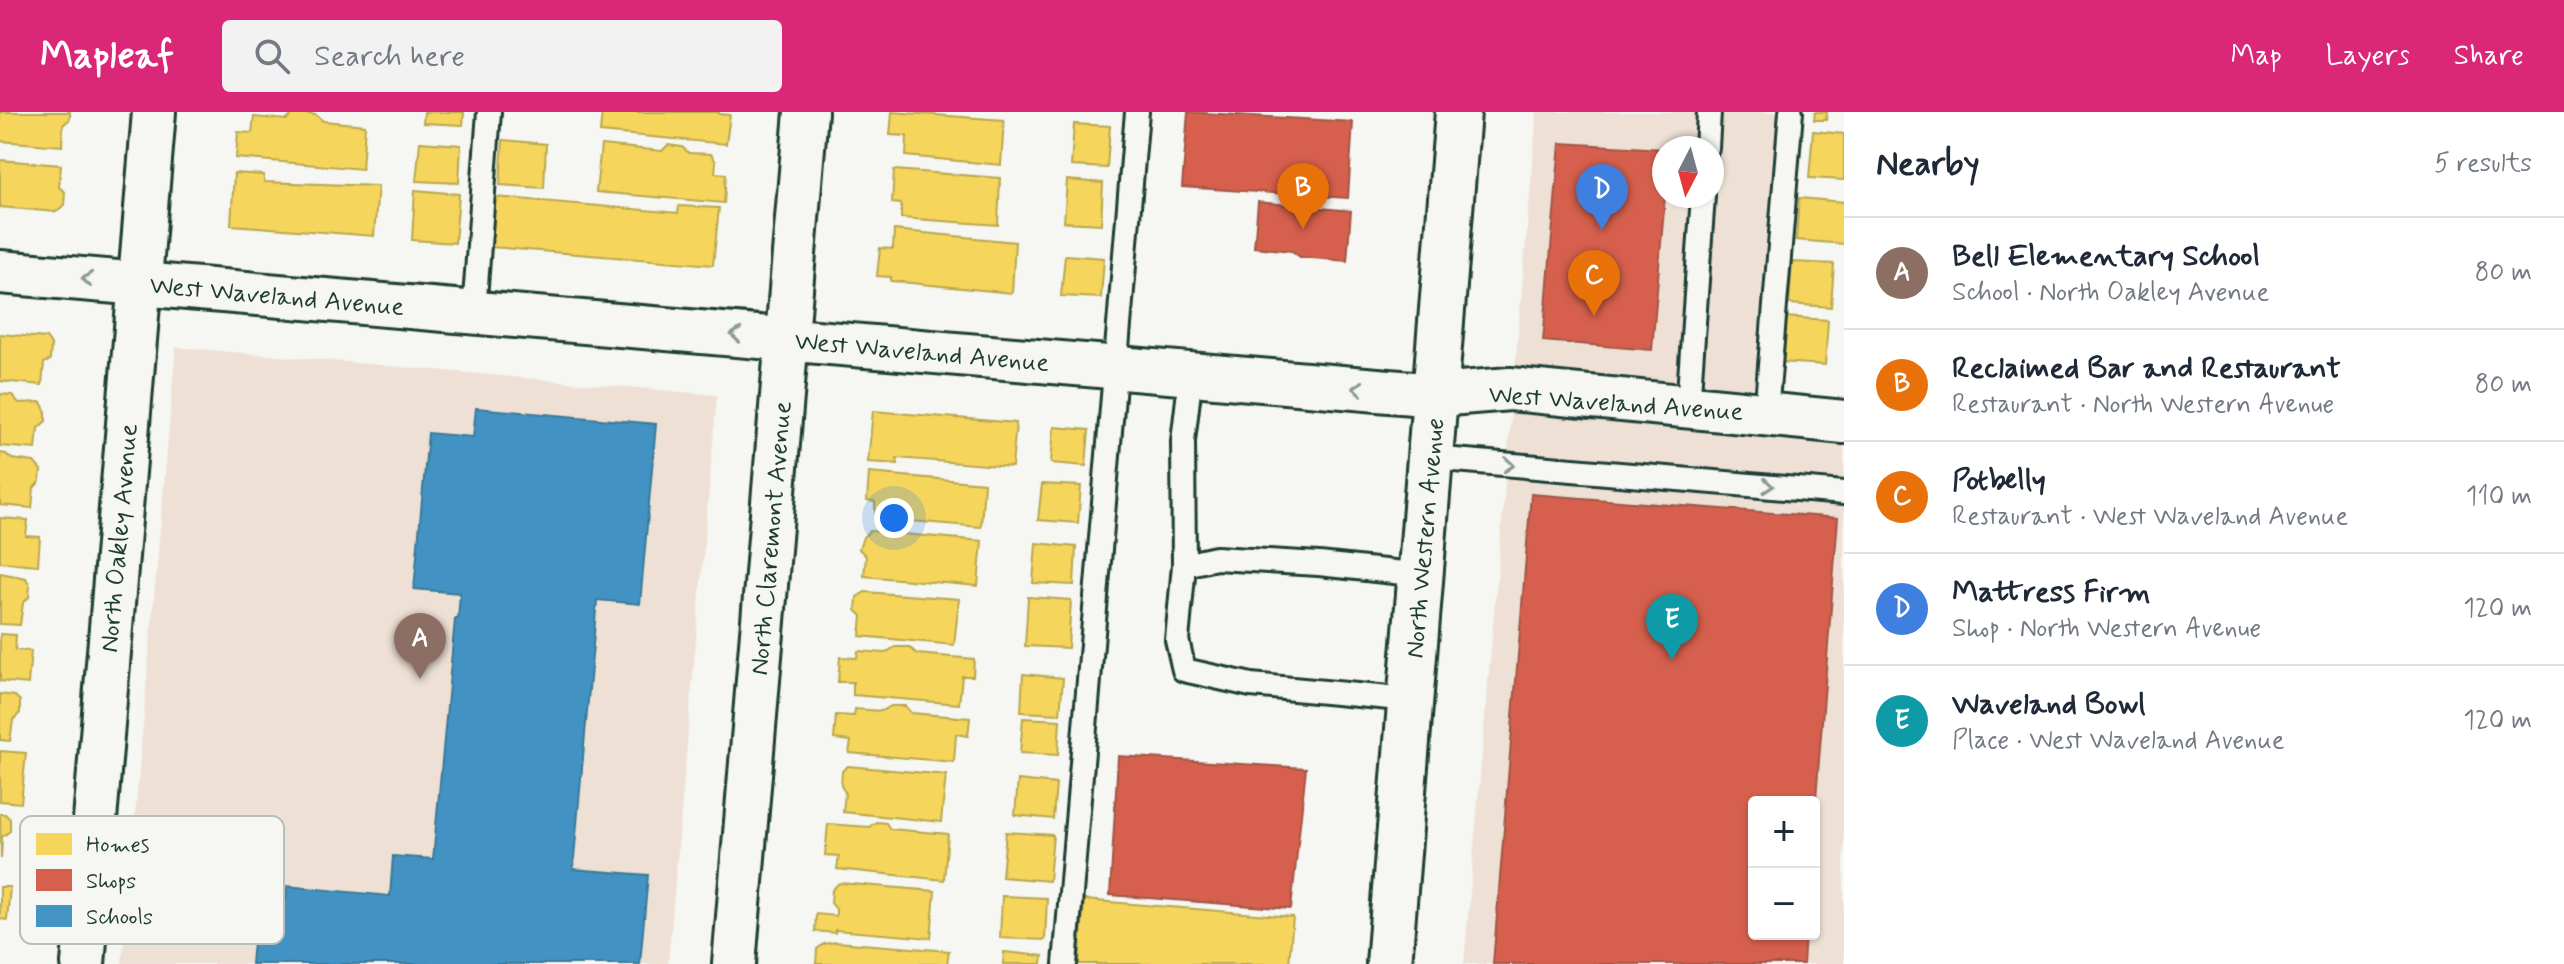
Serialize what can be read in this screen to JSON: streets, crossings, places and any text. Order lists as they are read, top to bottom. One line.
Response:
{"streets":{"main road":["North Western Avenue"],"street":["West Waveland Avenue","North Oakley Avenue","North Claremont Avenue"]},"crossings":[["West Waveland Avenue","North Oakley Avenue"],["West Waveland Avenue","North Claremont Avenue"],["West Waveland Avenue","North Western Avenue"]],"one_way":["West Waveland Avenue"],"legend":["Homes","Shops","Schools"],"north":"bottom","page":{"header":"Mapleaf","search":"Search here","nav":["Map","Layers","Share"],"heading":["Nearby","5 results"],"pins":["B","D","C","E","A"],"list":[{"mark":"A","name":"Bell Elementary School","note":"School · North Oakley Avenue","value":"80 m"},{"mark":"B","name":"Reclaimed Bar and Restaurant","note":"Restaurant · North Western Avenue","value":"80 m"},{"mark":"C","name":"Potbelly","note":"Restaurant · West Waveland Avenue","value":"110 m"},{"mark":"D","name":"Mattress Firm","note":"Shop · North Western Avenue","value":"120 m"},{"mark":"E","name":"Waveland Bowl","note":"Place · West Waveland Avenue","value":"120 m"}],"map_buttons":["+","−"]}}
